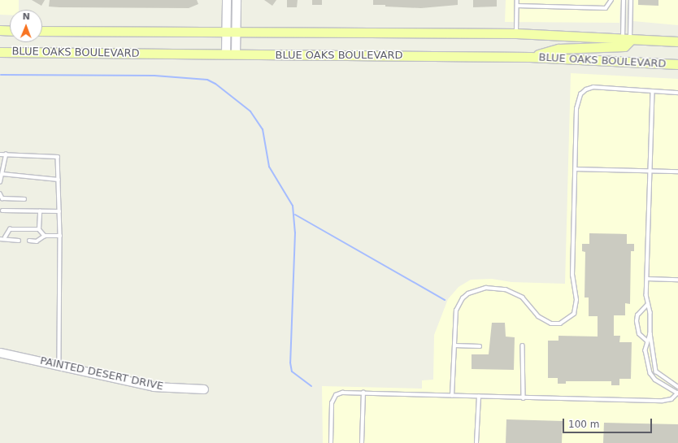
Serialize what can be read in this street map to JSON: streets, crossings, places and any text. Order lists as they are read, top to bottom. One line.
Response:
{"streets":{"main road":["BLUE OAKS BOULEVARD"],"street":["PAINTED DESERT DRIVE"]},"scale_bar":"100 m","north":"top"}
